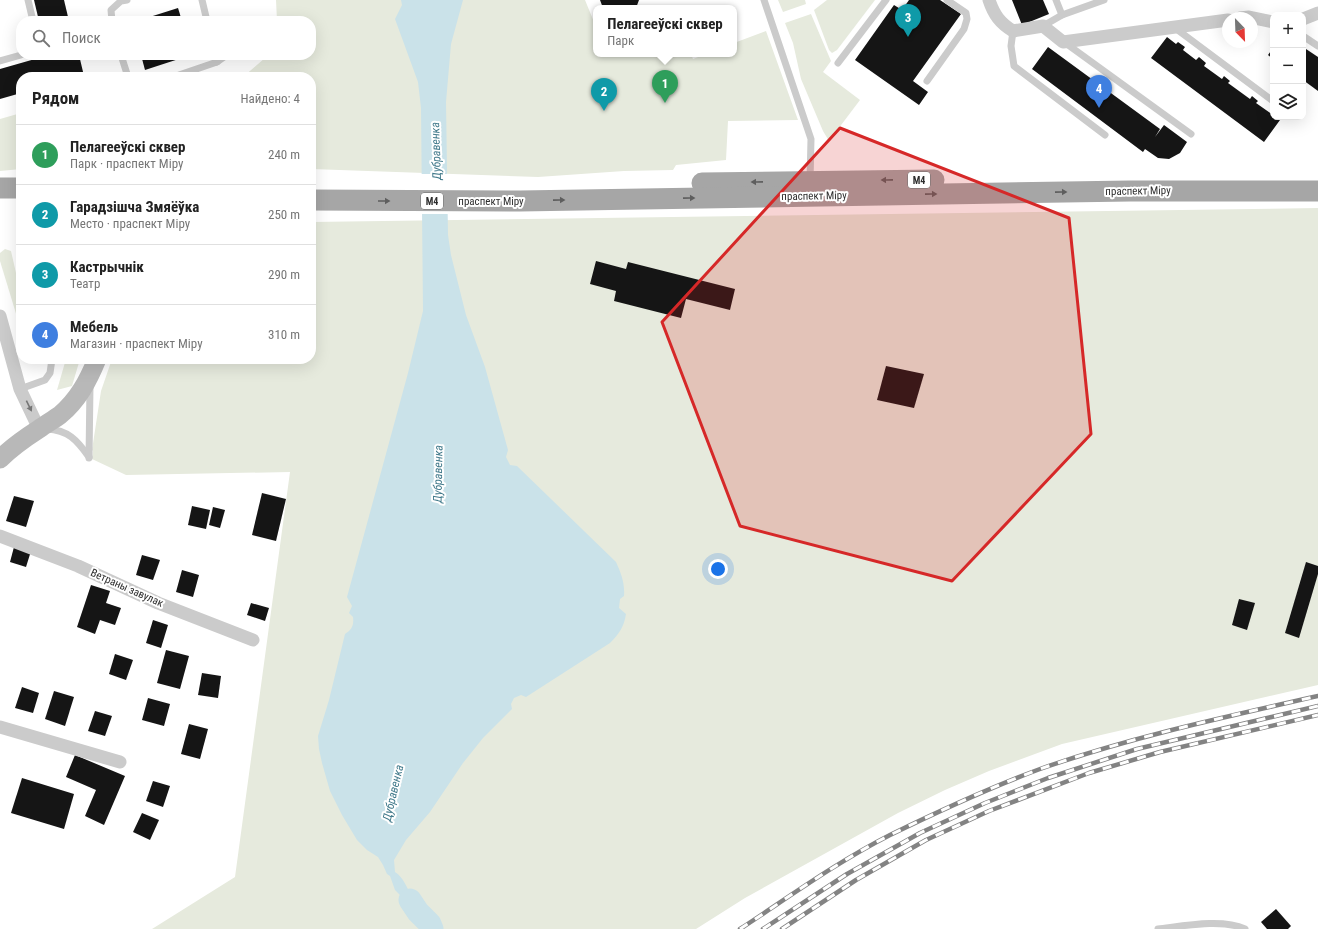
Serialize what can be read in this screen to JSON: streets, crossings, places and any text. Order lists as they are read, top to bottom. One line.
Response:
{"streets":{"main road":["М4","праспект Міру"],"street":["Ветраны завулак"]},"water":["Дубравенка"],"north":"bottom right","page":{"pins":["3","1","4","2"],"popup":["Пелагееўскі сквер","Парк"],"map_buttons":["+","−"],"search":"Поиск","heading":["Рядом","Найдено: 4"],"list":[{"mark":"1","name":"Пелагееўскі сквер","note":"Парк · праспект Міру","value":"240 m"},{"mark":"2","name":"Гарадзішча Змяёўка","note":"Место · праспект Міру","value":"250 m"},{"mark":"3","name":"Кастрычнік","note":"Театр","value":"290 m"},{"mark":"4","name":"Мебель","note":"Магазин · праспект Міру","value":"310 m"}]}}
